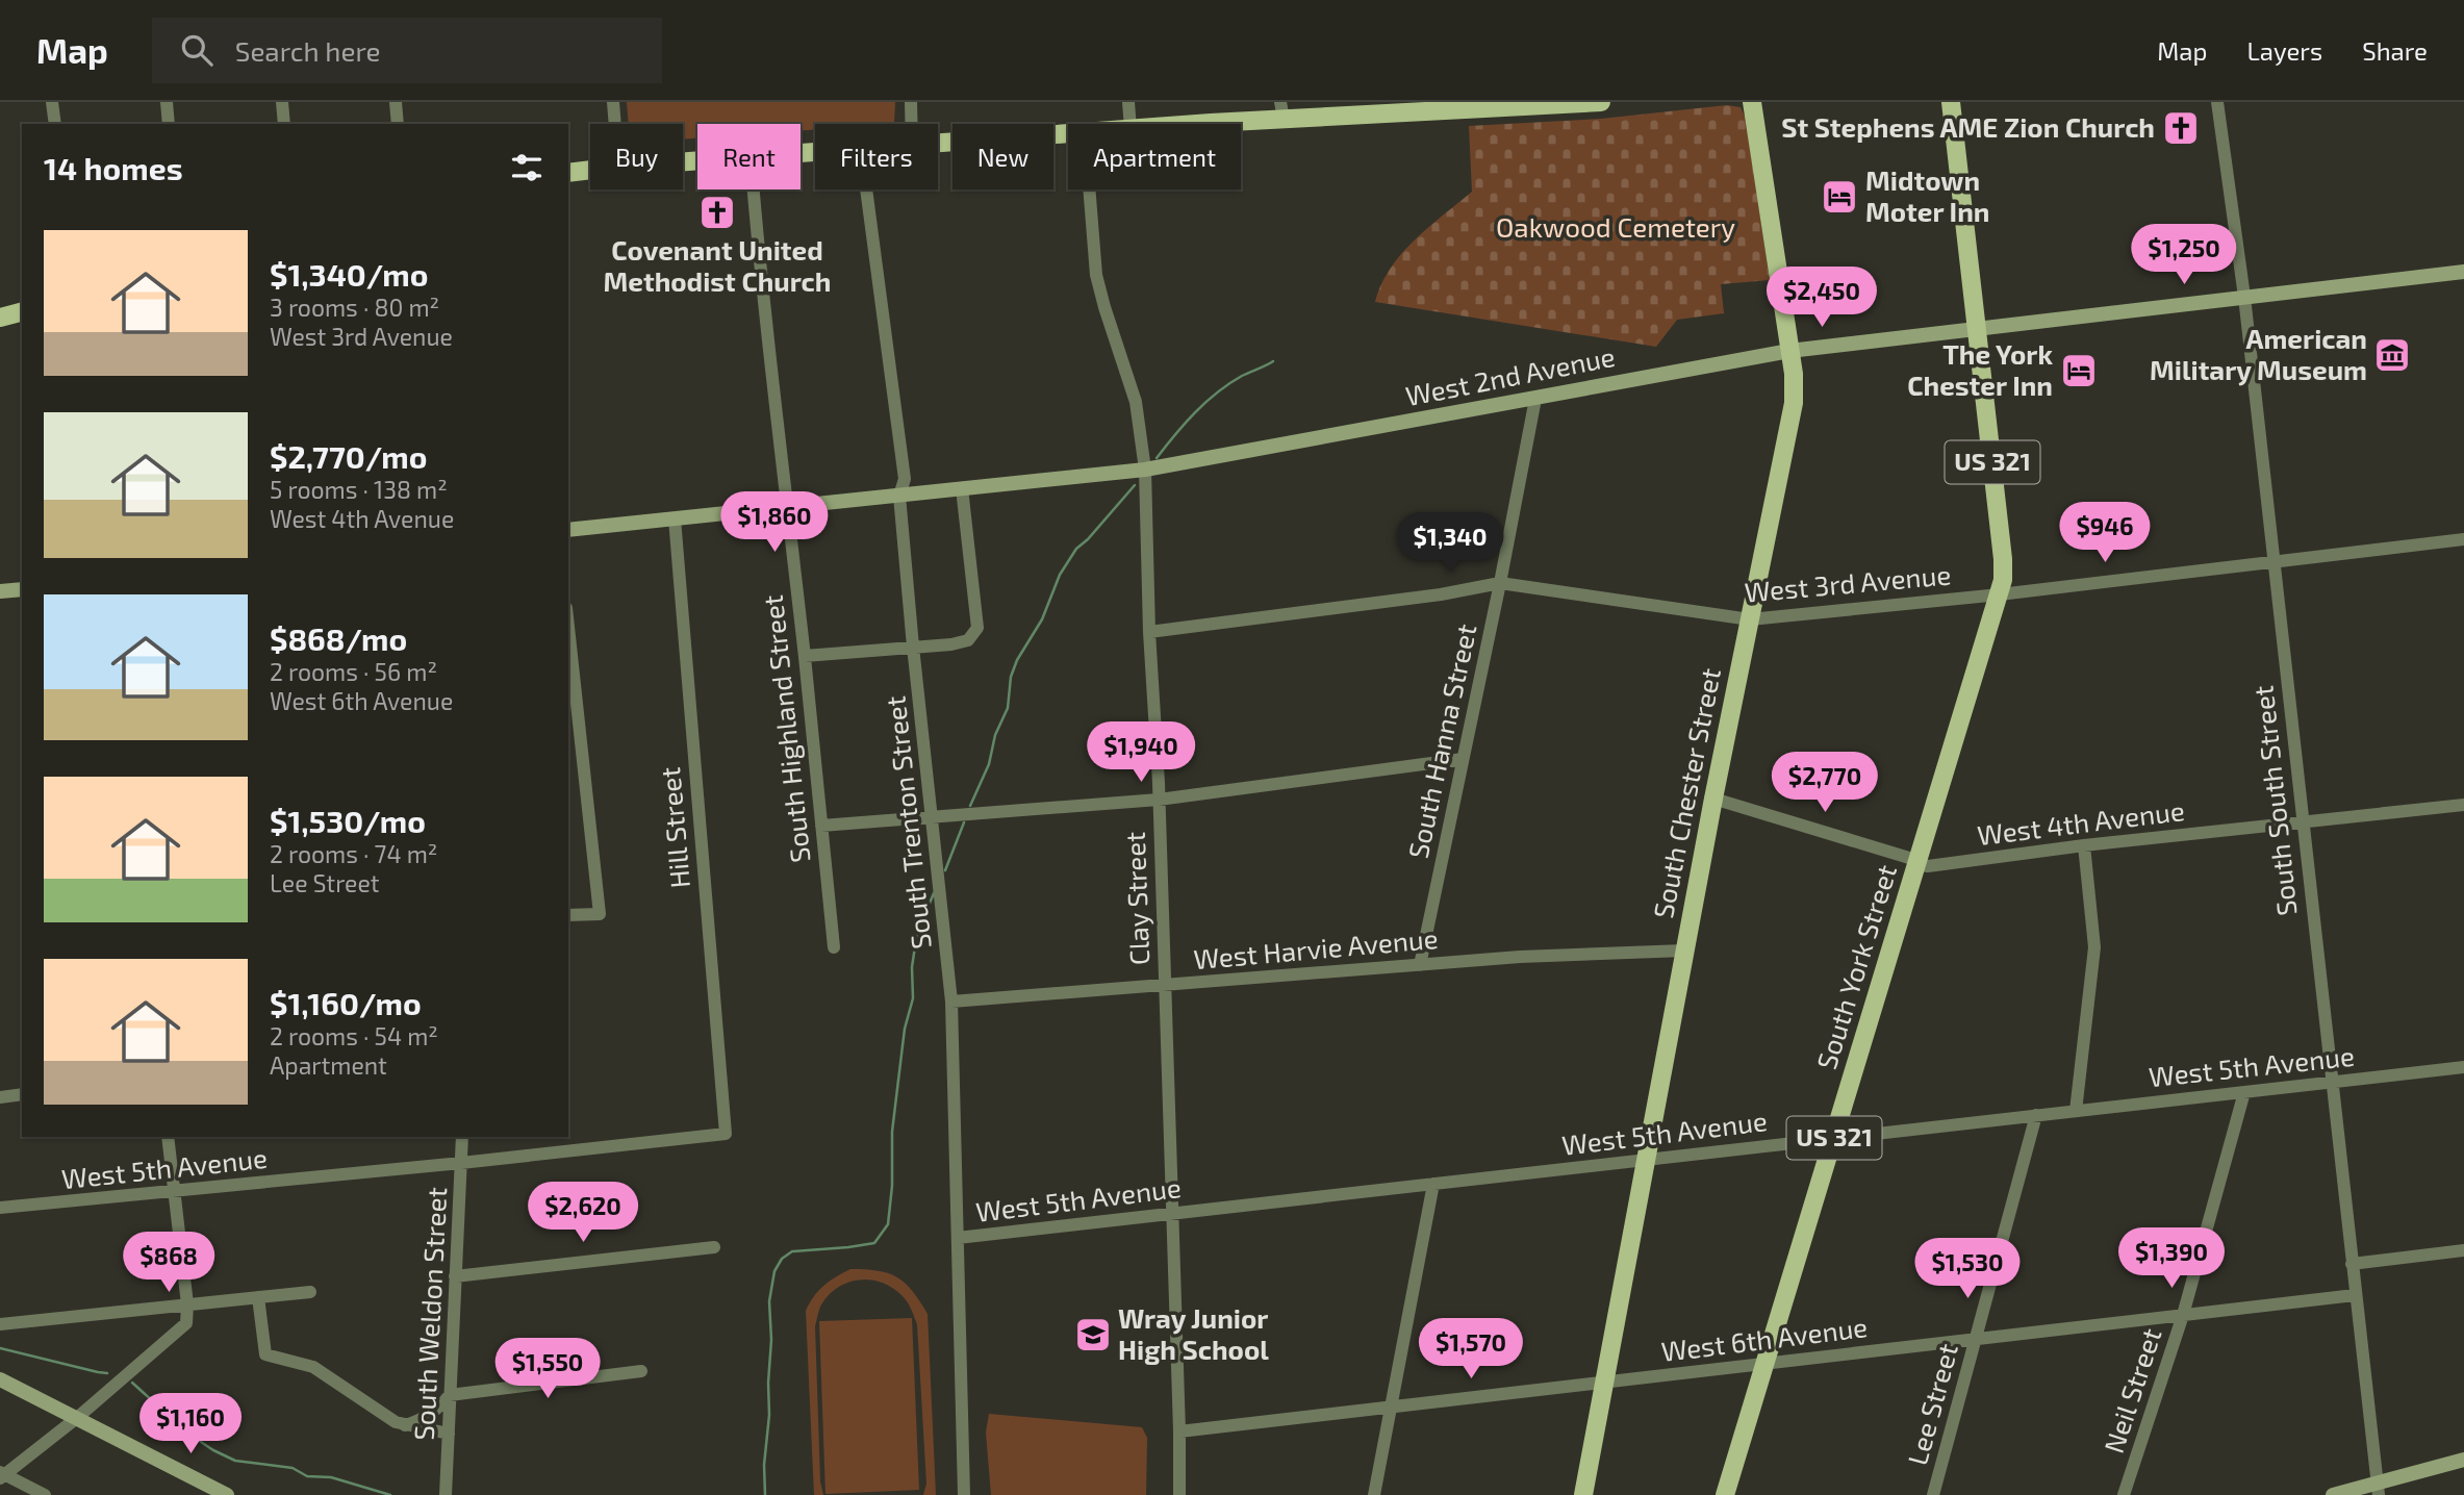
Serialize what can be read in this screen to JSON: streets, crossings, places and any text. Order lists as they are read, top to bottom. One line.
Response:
{"streets":{"main road":["US 321","South Chester Street","South York Street"],"street":["West 2nd Avenue","West 3rd Avenue","South Highland Street","South Hanna Street","South South Street","South Trenton Street","West 4th Avenue","Hill Street","Clay Street","West Harvie Avenue","West 5th Avenue","South Weldon Street","West 6th Avenue","Neil Street","Lee Street"]},"crossings":[["West 2nd Avenue","South Highland Street"],["West 2nd Avenue","South Hanna Street"],["West 2nd Avenue","South Chester Street"],["West 2nd Avenue","South South Street"],["West 2nd Avenue","South Trenton Street"],["West 2nd Avenue","Hill Street"],["West 2nd Avenue","Clay Street"],["West 2nd Avenue","South York Street"],["West 3rd Avenue","South Hanna Street"],["West 3rd Avenue","South Chester Street"],["West 3rd Avenue","South South Street"],["West 3rd Avenue","Clay Street"],["West 3rd Avenue","South York Street"],["South Hanna Street","West Harvie Avenue"],["South Chester Street","West 4th Avenue"],["South Chester Street","West Harvie Avenue"],["South Chester Street","West 5th Avenue"],["South Chester Street","West 6th Avenue"],["South South Street","West 4th Avenue"],["South South Street","West 5th Avenue"],["South South Street","West 6th Avenue"],["South Trenton Street","West Harvie Avenue"],["South Trenton Street","West 5th Avenue"],["West 4th Avenue","South York Street"],["Hill Street","West 5th Avenue"],["Clay Street","West Harvie Avenue"],["Clay Street","West 5th Avenue"],["Clay Street","West 6th Avenue"],["South York Street","West 5th Avenue"],["South York Street","West 6th Avenue"],["West 5th Avenue","South Weldon Street"],["West 5th Avenue","Neil Street"],["West 5th Avenue","Lee Street"],["West 6th Avenue","Neil Street"],["West 6th Avenue","Lee Street"]],"parks":["Oakwood Cemetery"],"places":{"church":["St Stephens AME Zion Church","Covenant United Methodist Church"],"hotel":["Midtown Moter Inn","The York Chester Inn"],"museum":["American Military Museum"],"school or university":["Wray Junior High School"]},"page":{"header":"Map","search":"Search here","nav":["Map","Layers","Share"],"chip":["Buy","Rent","Filters","New","Apartment"],"heading":"14 homes","list":[{"name":"$1,340/mo","note":"3 rooms · 80 m² · West 3rd Avenue"},{"name":"$2,770/mo","note":"5 rooms · 138 m² · West 4th Avenue"},{"name":"$868/mo","note":"2 rooms · 56 m² · West 6th Avenue"},{"name":"$1,530/mo","note":"2 rooms · 74 m² · Lee Street"},{"name":"$1,160/mo","note":"2 rooms · 54 m² · Apartment"}],"price":["$1,250","$2,450","$1,860","$946","$1,340","$1,940","$2,770","$2,620","$1,390","$868","$1,530","$1,570","$1,550","$1,160"]}}
